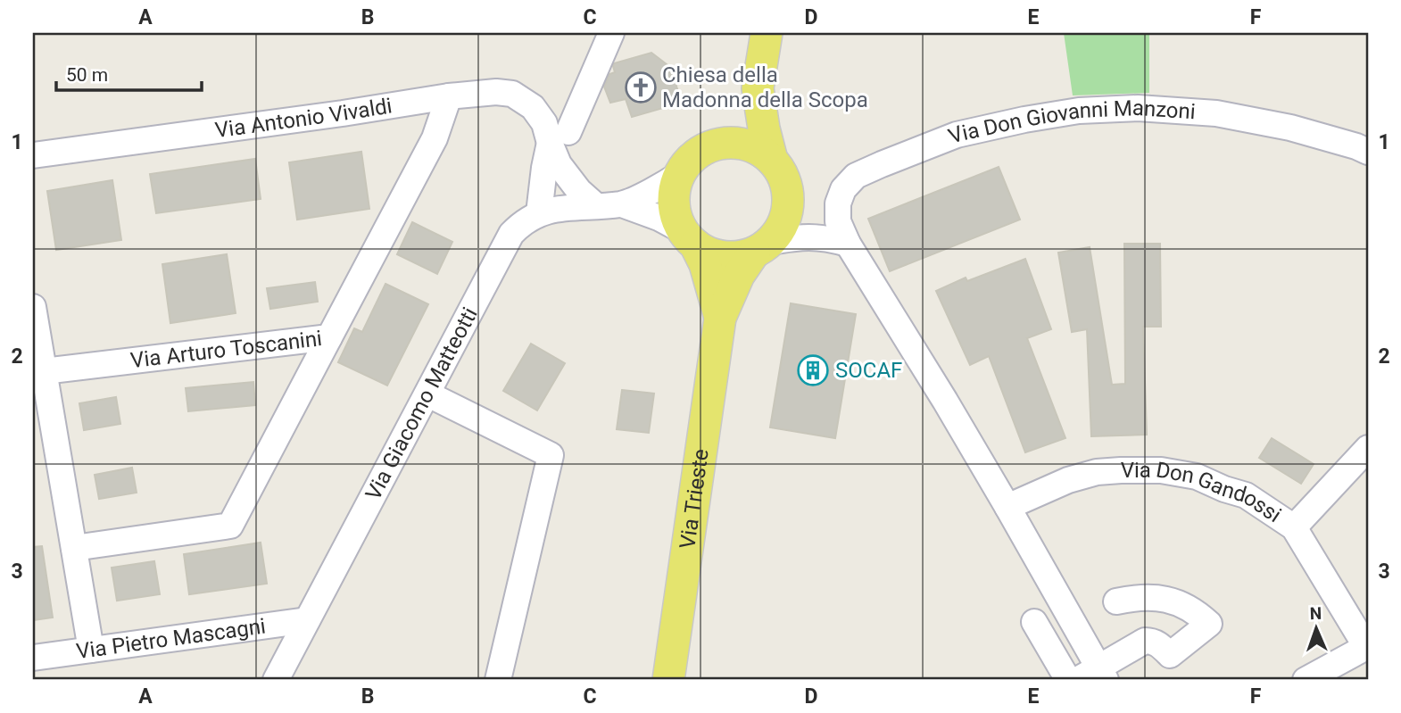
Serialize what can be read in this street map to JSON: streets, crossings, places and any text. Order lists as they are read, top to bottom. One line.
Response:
{"streets":{"main road":["Via Trieste"],"street":["Via Antonio Vivaldi","Via Don Giovanni Manzoni","Via Arturo Toscanini","Via Giacomo Matteotti","Via Don Gandossi","Via Pietro Mascagni"]},"crossings":[["Via Antonio Vivaldi","Via Arturo Toscanini"],["Via Antonio Vivaldi","Via Giacomo Matteotti"],["Via Don Giovanni Manzoni","Via Don Gandossi"],["Via Giacomo Matteotti","Via Pietro Mascagni"]],"places":{"church":["Chiesa della Madonna della Scopa"],"building":["SOCAF"]},"scale_bar":"50 m","north":"top","grid":{"columns":["A","B","C","D","E","F"],"rows":["1","2","3"]}}
